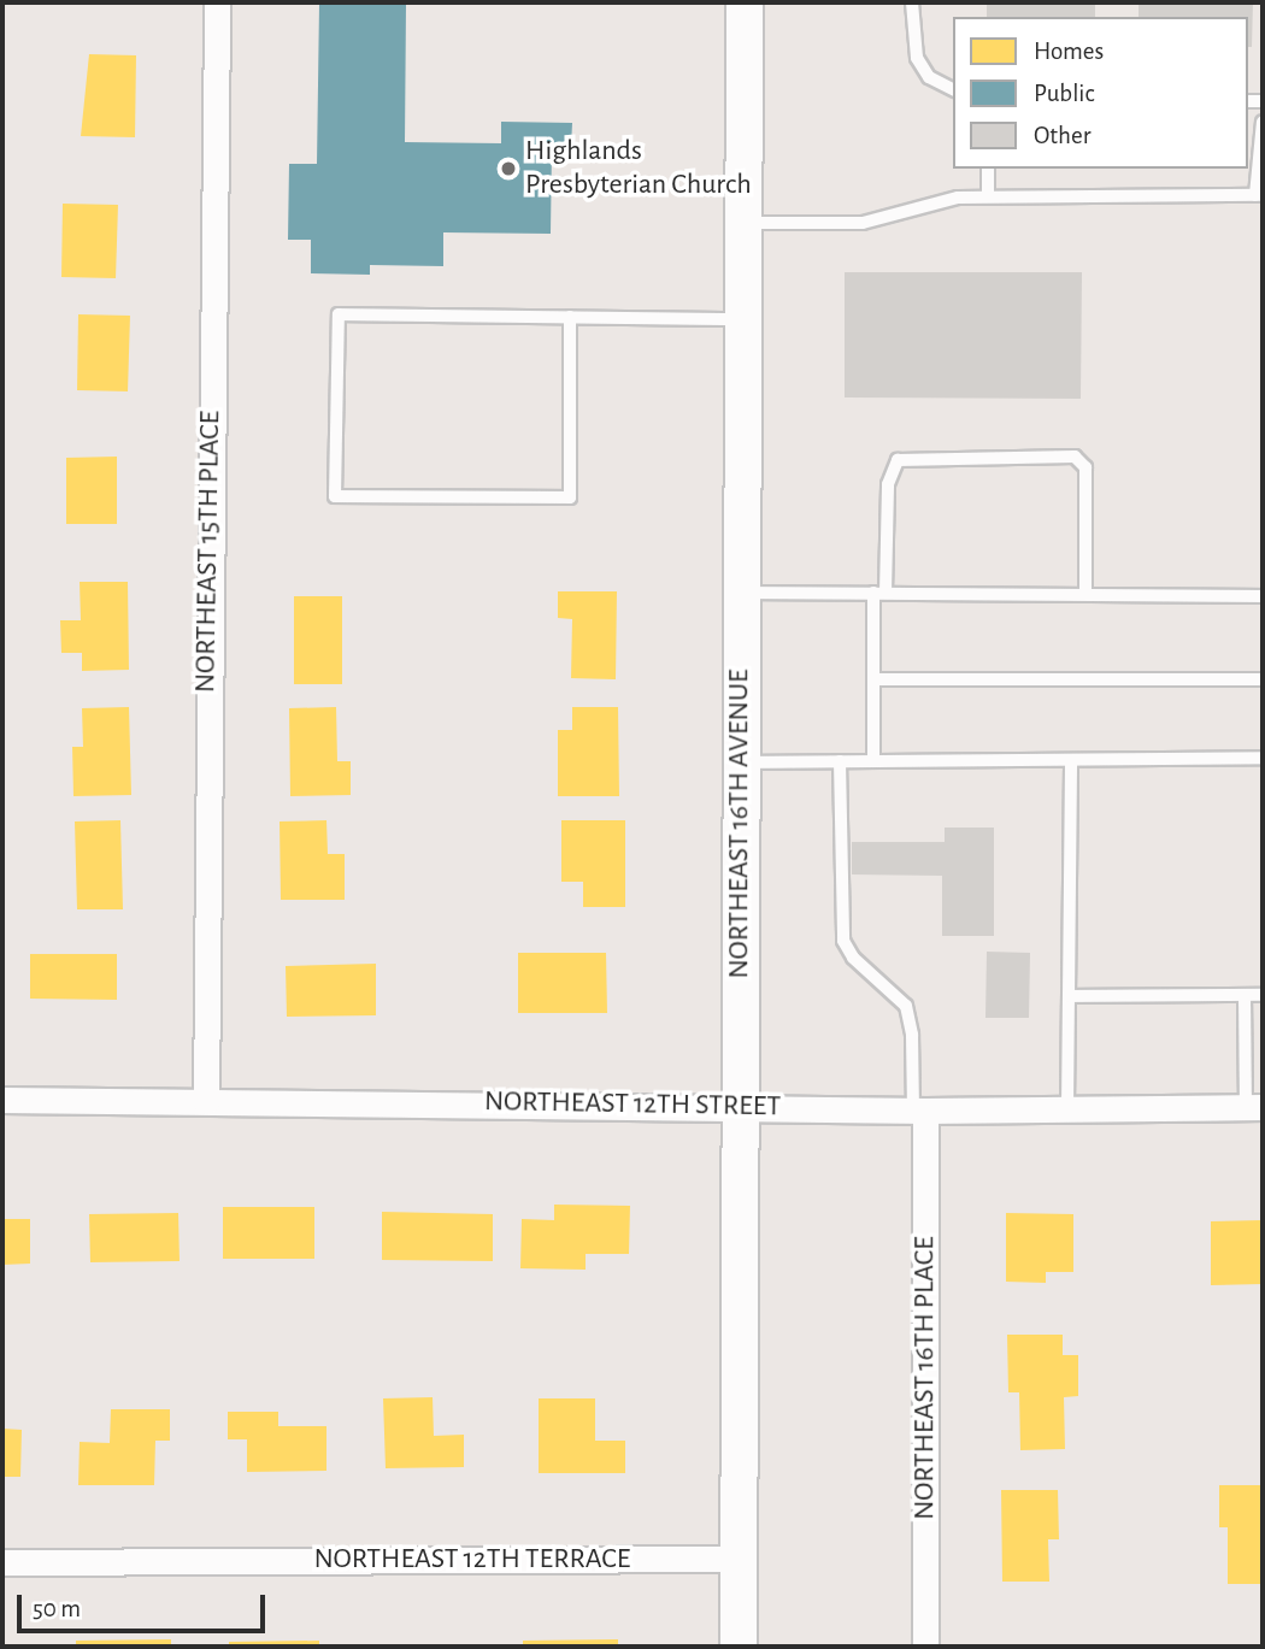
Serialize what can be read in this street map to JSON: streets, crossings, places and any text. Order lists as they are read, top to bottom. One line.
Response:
{"streets":{"street":["NORTHEAST 15TH PLACE","NORTHEAST 16TH AVENUE","NORTHEAST 12TH STREET","NORTHEAST 16TH PLACE","NORTHEAST 12TH TERRACE"]},"crossings":[["NORTHEAST 15TH PLACE","NORTHEAST 12TH STREET"],["NORTHEAST 16TH AVENUE","NORTHEAST 12TH STREET"],["NORTHEAST 16TH AVENUE","NORTHEAST 12TH TERRACE"],["NORTHEAST 12TH STREET","NORTHEAST 16TH PLACE"]],"places":["Highlands Presbyterian Church"],"legend":["Homes","Public","Other"],"scale_bar":"50 m"}
